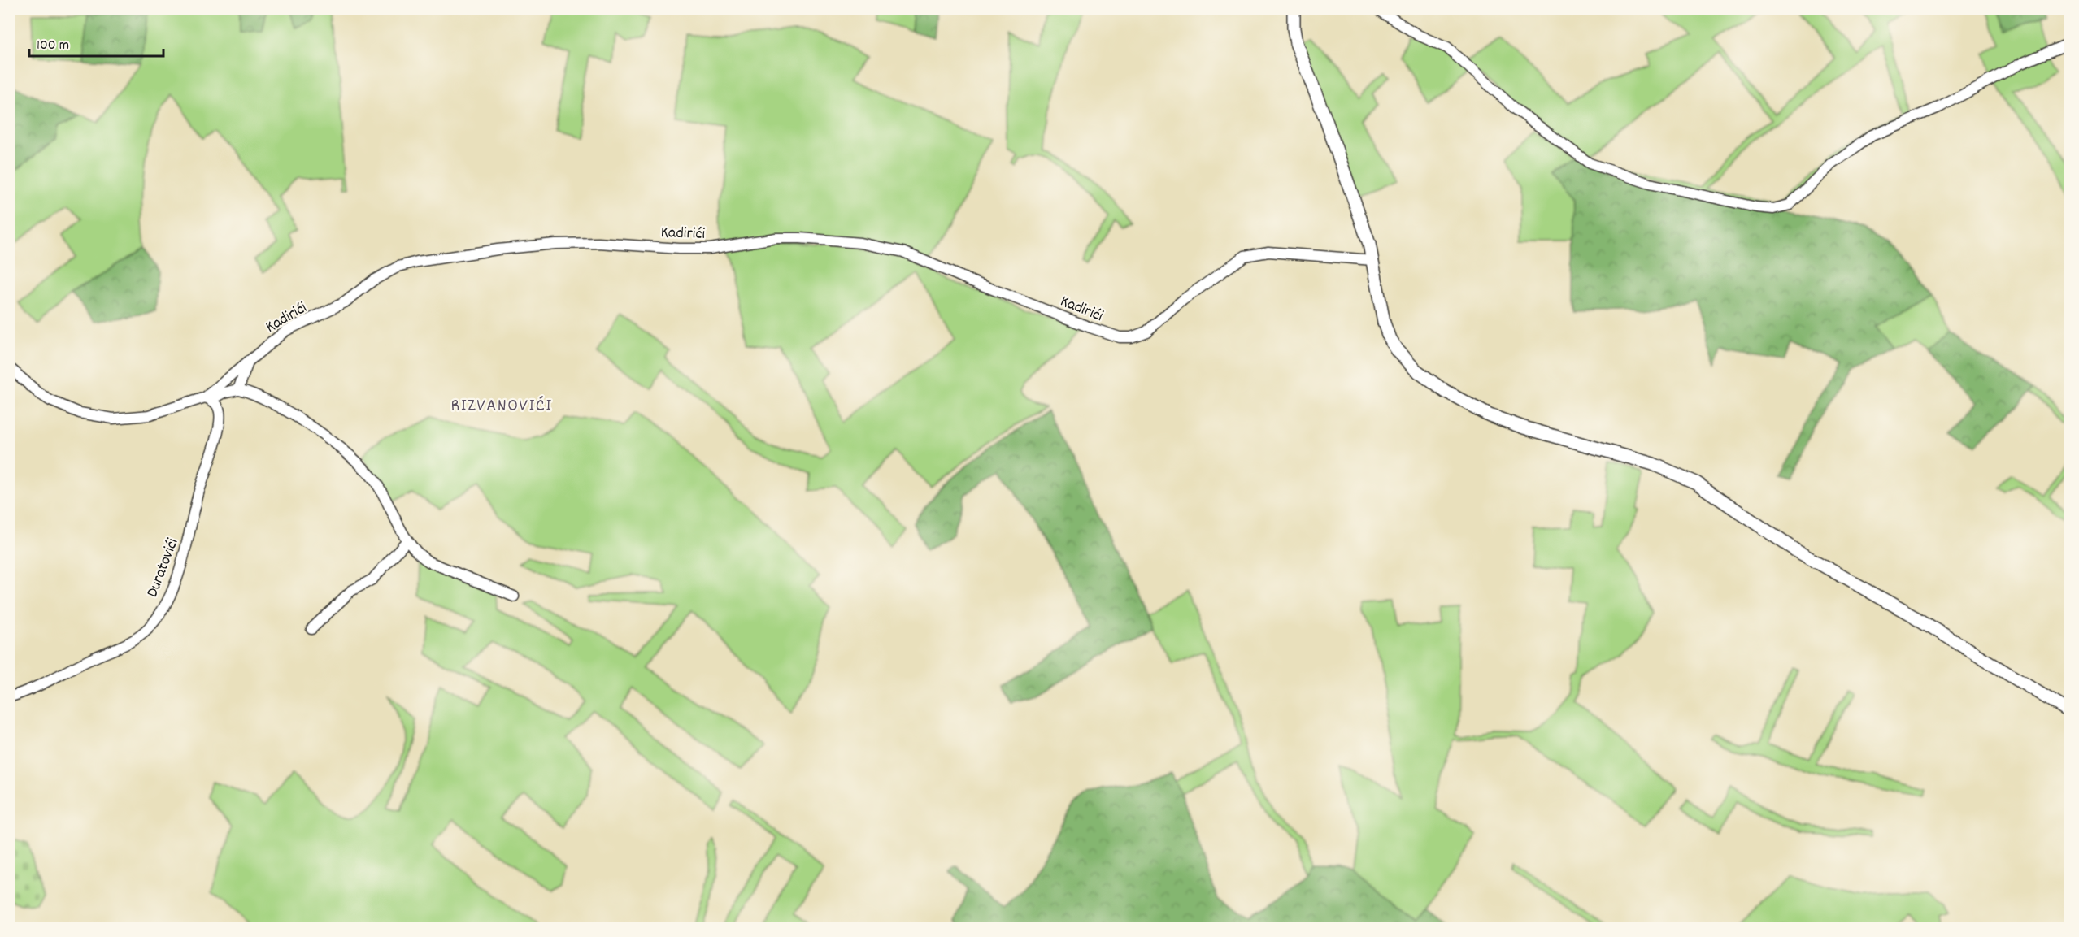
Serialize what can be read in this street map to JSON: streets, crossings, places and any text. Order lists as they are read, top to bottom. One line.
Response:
{"streets":{"street":["Kadirići","Duratovići"]},"crossings":[["Kadirići","Duratovići"]],"districts":["RIZVANOVIĆI"],"scale_bar":"100 m"}
